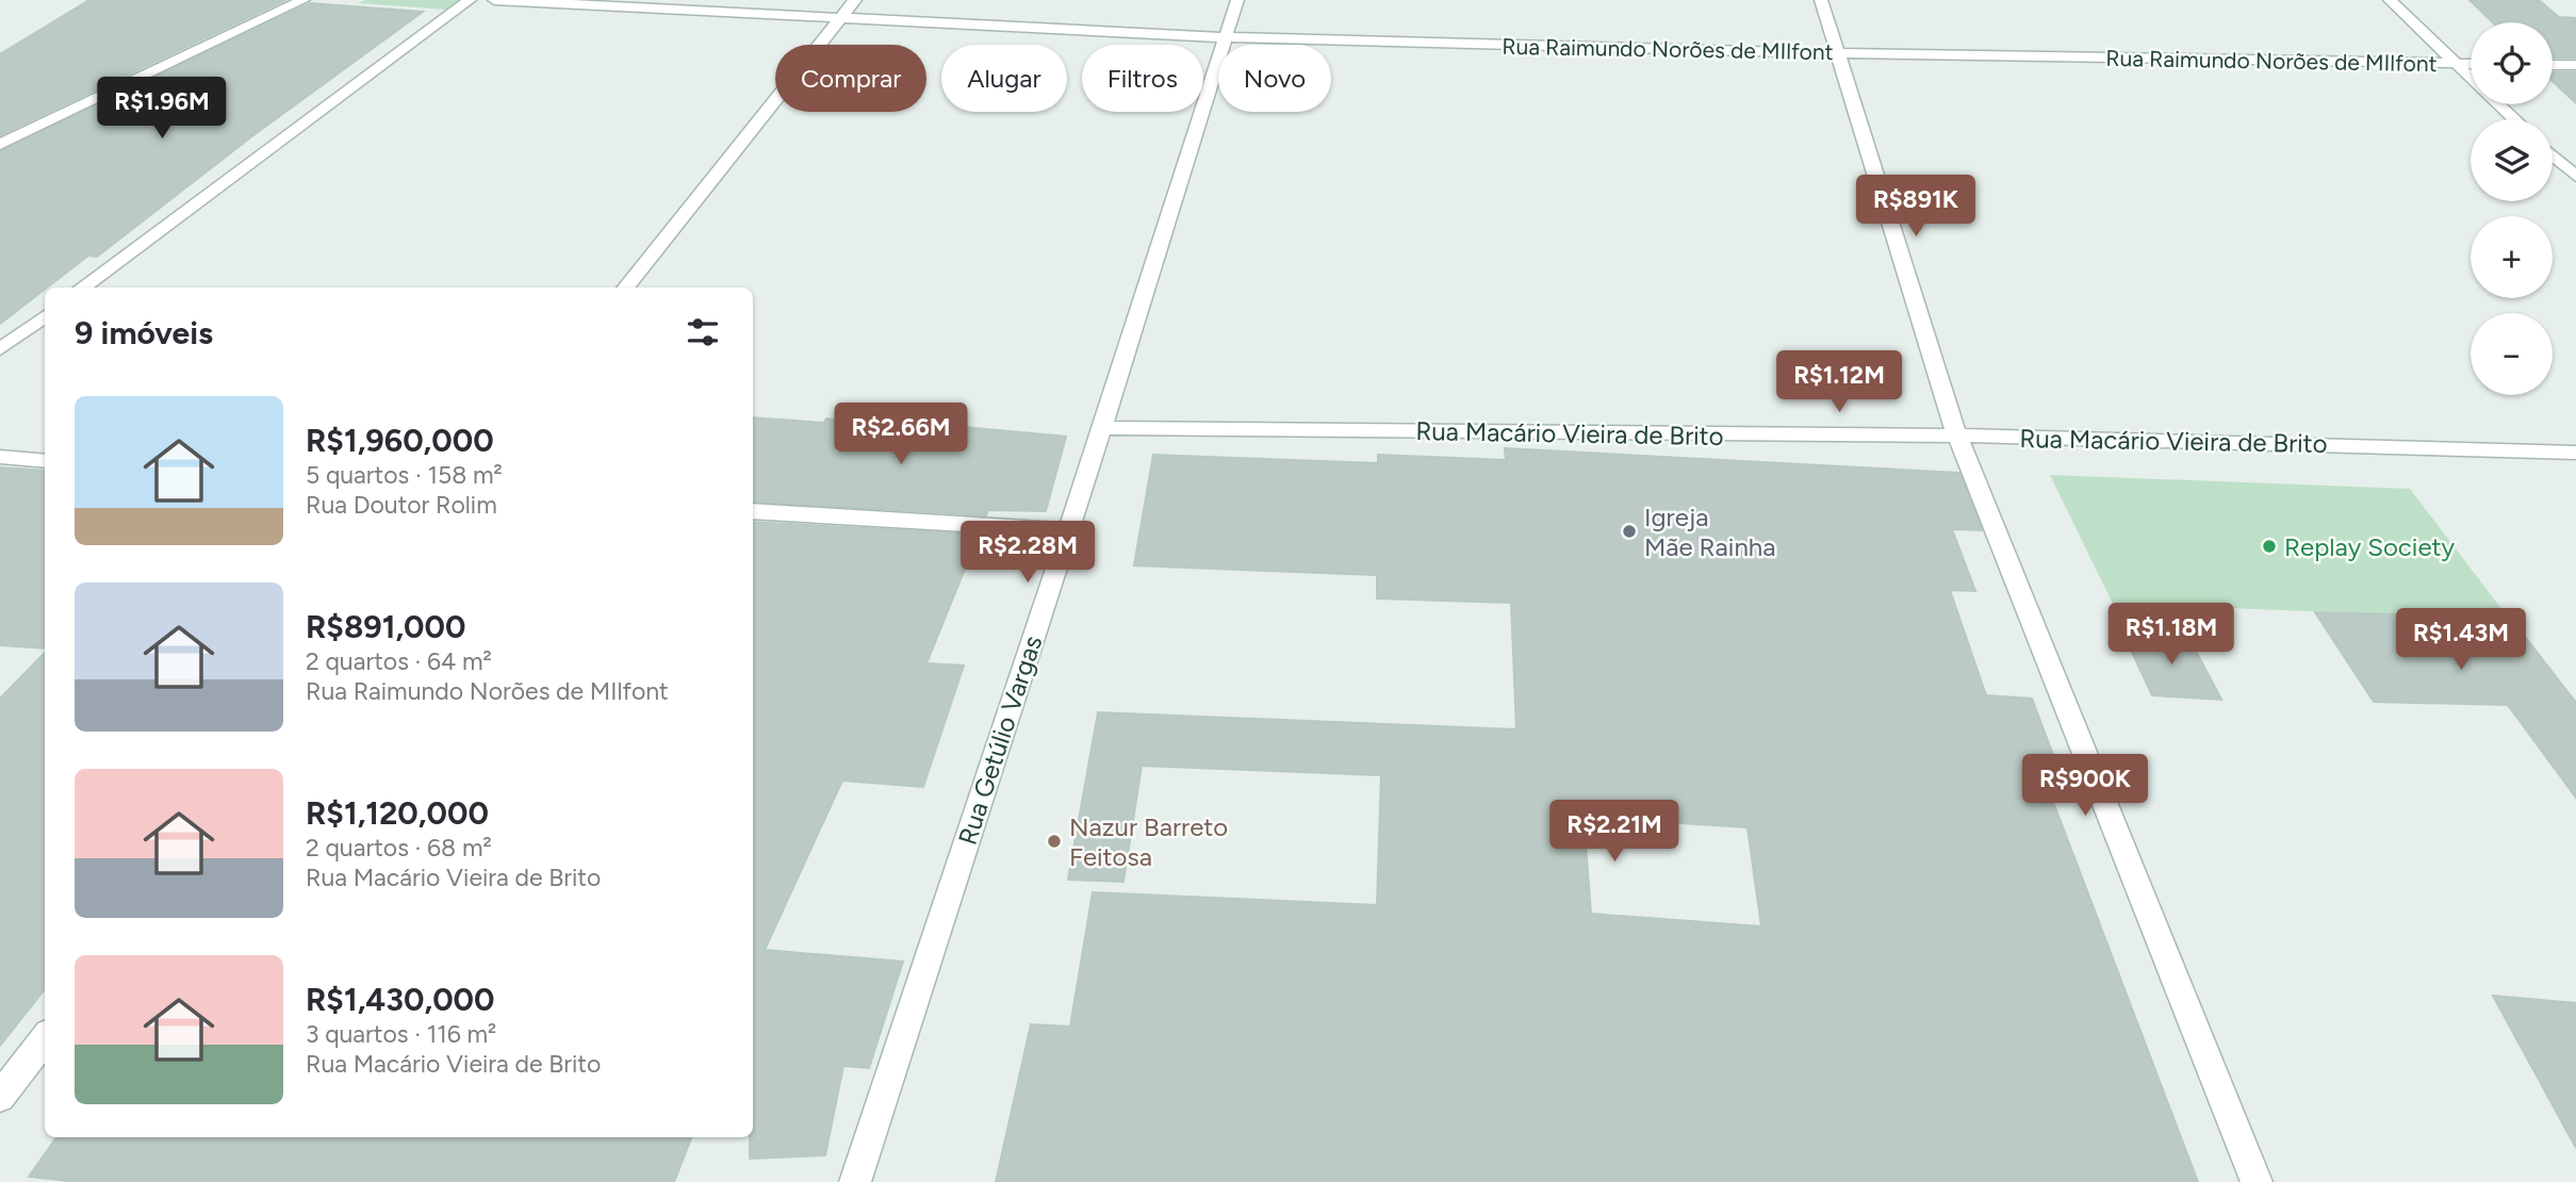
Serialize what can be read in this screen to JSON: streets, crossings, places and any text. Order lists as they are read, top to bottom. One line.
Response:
{"streets":{"street":["Rua Raimundo Norões de MIlfont","Rua Macário Vieira de Brito","Rua Getúlio Vargas"]},"crossings":[["Rua Raimundo Norões de MIlfont","Rua Getúlio Vargas"],["Rua Macário Vieira de Brito","Rua Getúlio Vargas"]],"places":["Igreja Mãe Rainha","Replay Society","Nazur Barreto Feitosa"],"page":{"map_buttons":["+","−"],"chip":["Comprar","Alugar","Filtros","Novo"],"price":["R$1.96M","R$891K","R$1.12M","R$2.66M","R$2.28M","R$1.18M","R$1.43M","R$900K","R$2.21M"],"heading":"9 imóveis","list":[{"name":"R$1,960,000","note":"5 quartos · 158 m² · Rua Doutor Rolim"},{"name":"R$891,000","note":"2 quartos · 64 m² · Rua Raimundo Norões de MIlfont"},{"name":"R$1,120,000","note":"2 quartos · 68 m² · Rua Macário Vieira de Brito"},{"name":"R$1,430,000","note":"3 quartos · 116 m² · Rua Macário Vieira de Brito"}]}}
